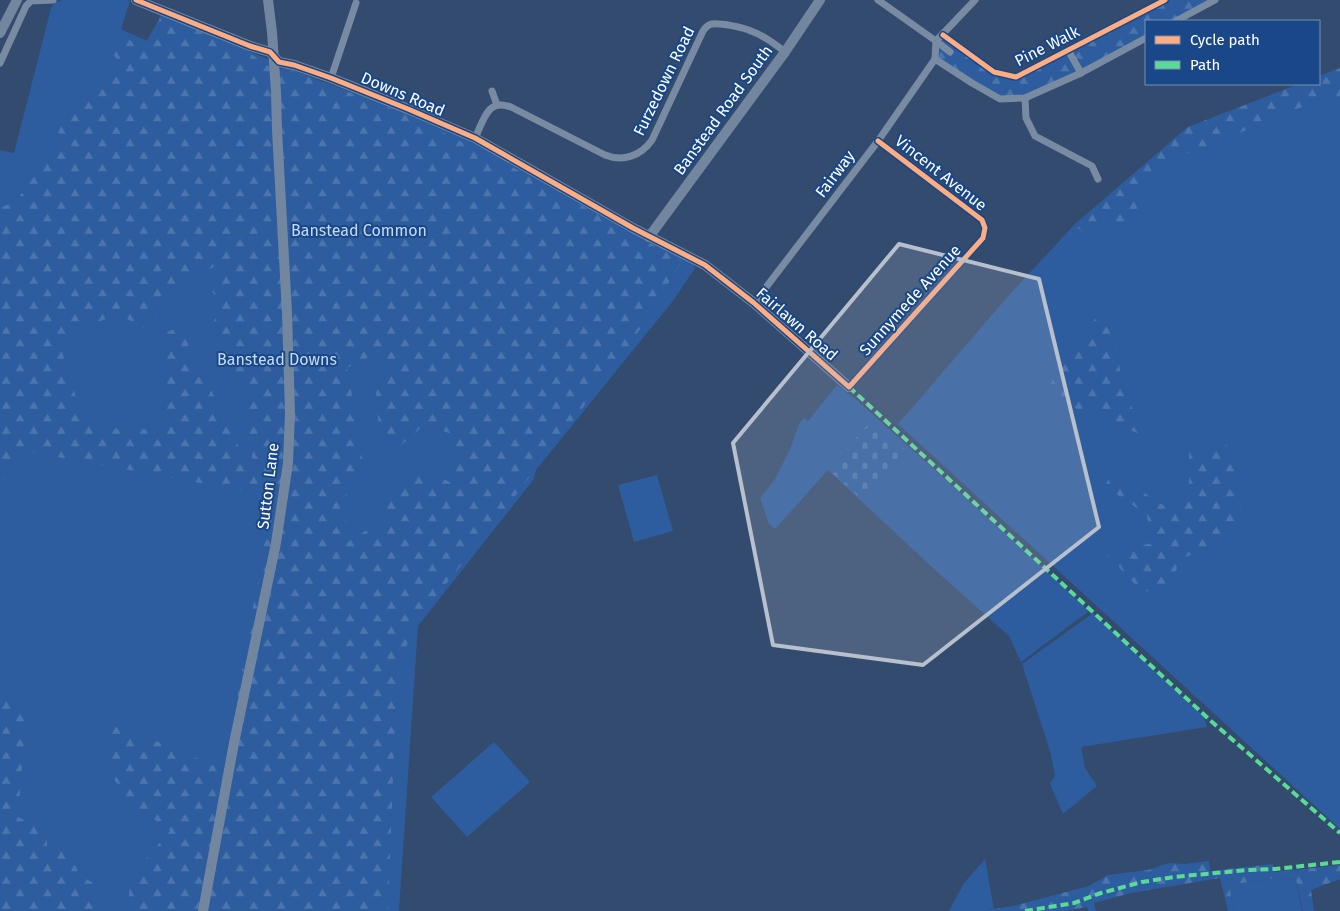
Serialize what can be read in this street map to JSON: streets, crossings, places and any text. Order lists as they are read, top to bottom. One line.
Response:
{"streets":{"street":["Pine Walk","Furzedown Road","Downs Road","Banstead Road South","Vincent Avenue","Fairway","Sunnymede Avenue","Fairlawn Road","Sutton Lane"]},"crossings":[["Furzedown Road","Banstead Road South"],["Downs Road","Banstead Road South"],["Downs Road","Fairlawn Road"],["Downs Road","Sutton Lane"],["Banstead Road South","Fairlawn Road"],["Vincent Avenue","Fairway"],["Vincent Avenue","Sunnymede Avenue"],["Fairway","Fairlawn Road"],["Sunnymede Avenue","Fairlawn Road"]],"parks":["Banstead Common","Banstead Downs"],"legend":["Cycle path","Path"]}
